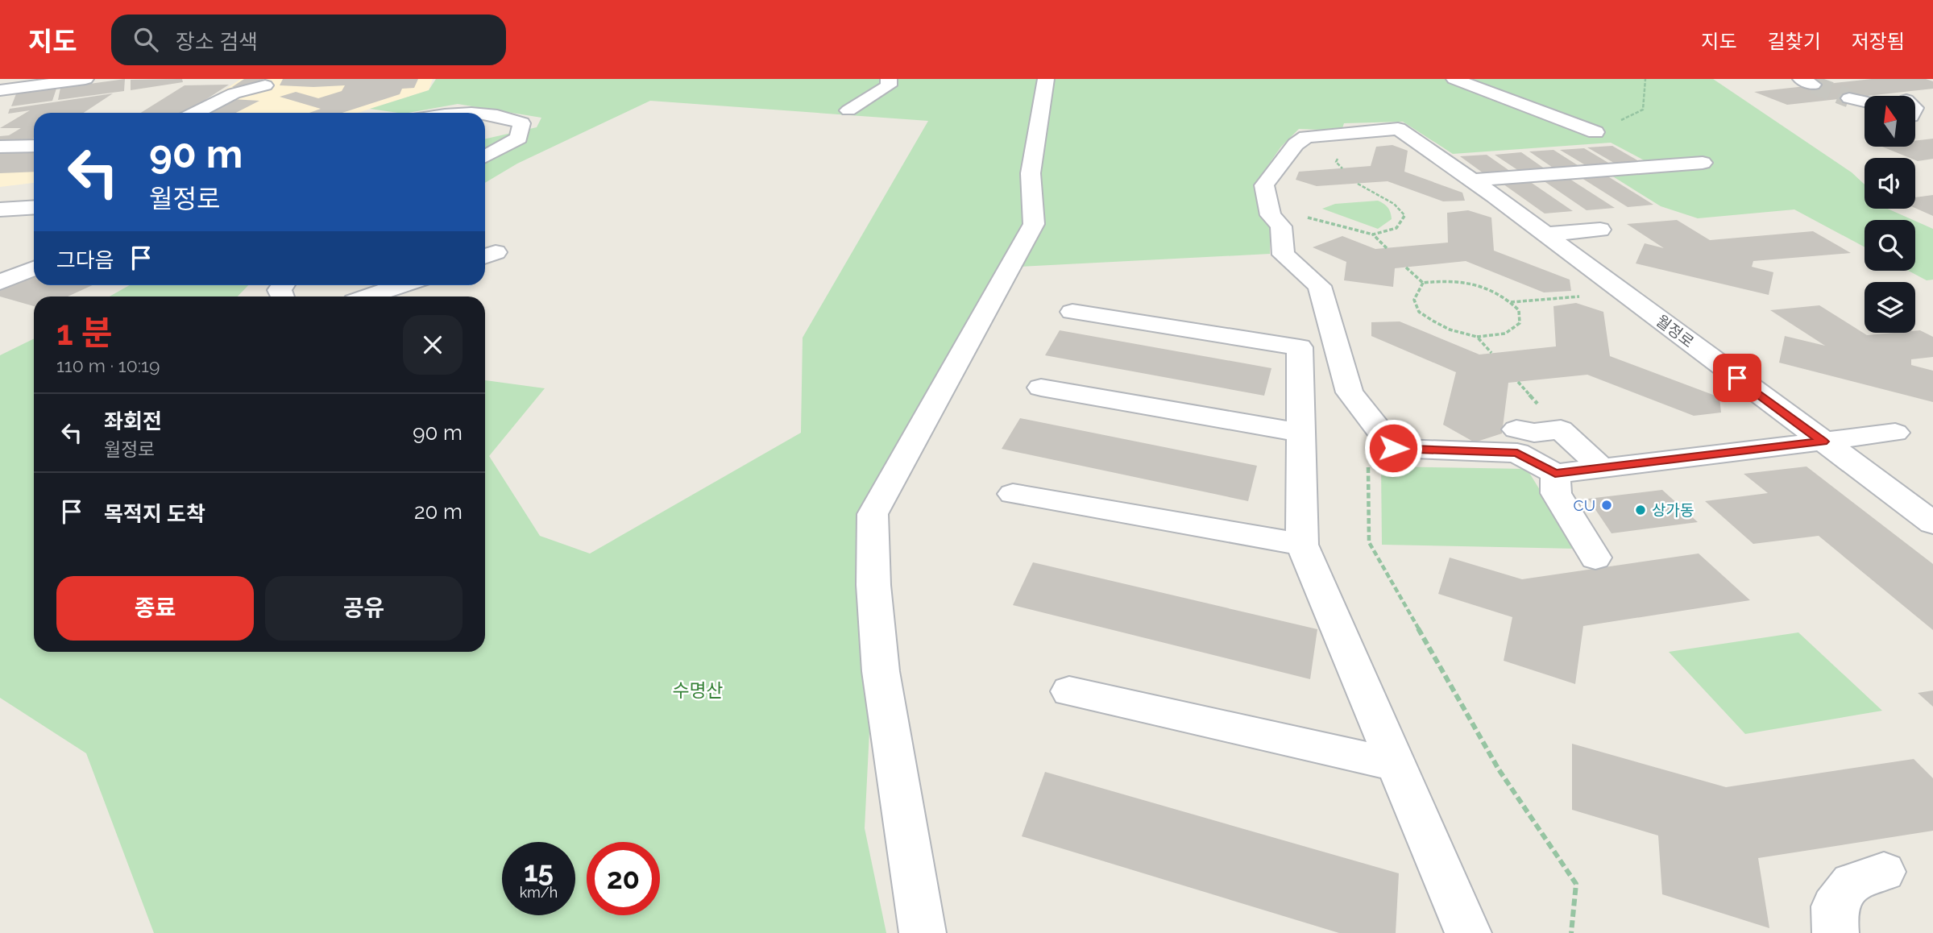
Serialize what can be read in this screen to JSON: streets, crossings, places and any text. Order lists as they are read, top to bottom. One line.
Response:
{"streets":{"street":["월정로"]},"parks":["수명산"],"places":["CU","상가동"],"north":"top","page":{"header":"지도","search":"장소 검색","nav":["지도","길찾기","저장됨"],"turn":["90 m","월정로"],"then":"그다음","heading":["1 분","110 m · 10:19"],"list":[{"name":"좌회전","note":"월정로","value":"90 m"},{"name":"목적지 도착","value":"20 m"}],"buttons":["종료","공유"],"speed":"15 km/h","limit":"20"}}
